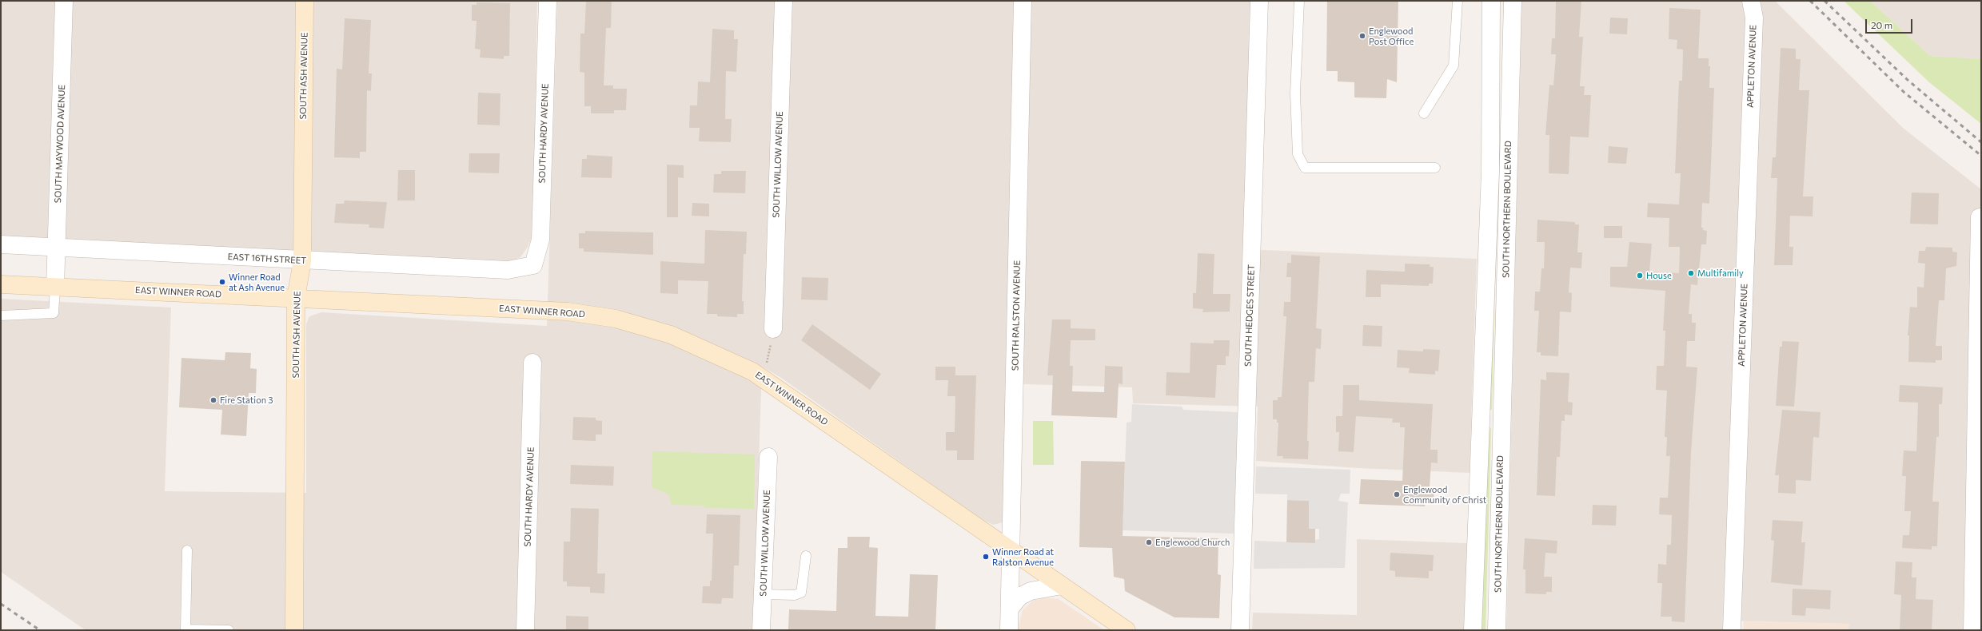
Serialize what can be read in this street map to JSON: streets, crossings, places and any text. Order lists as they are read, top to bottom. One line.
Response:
{"streets":{"street":["APPLETON AVENUE","SOUTH ASH AVENUE","SOUTH HARDY AVENUE","SOUTH MAYWOOD AVENUE","SOUTH WILLOW AVENUE","SOUTH NORTHERN BOULEVARD","EAST 16TH STREET","EAST WINNER ROAD","SOUTH RALSTON AVENUE","SOUTH HEDGES STREET"]},"crossings":[["SOUTH ASH AVENUE","EAST 16TH STREET"],["SOUTH ASH AVENUE","EAST WINNER ROAD"],["SOUTH HARDY AVENUE","EAST 16TH STREET"],["SOUTH MAYWOOD AVENUE","EAST 16TH STREET"],["SOUTH MAYWOOD AVENUE","EAST WINNER ROAD"],["EAST WINNER ROAD","SOUTH RALSTON AVENUE"]],"places":["Englewood Post Office","Multifamily","House","Winner Road at Ash Avenue","Fire Station 3","Englewood Community of Christ","Englewood Church","Winner Road at Ralston Avenue"],"scale_bar":"20 m"}
